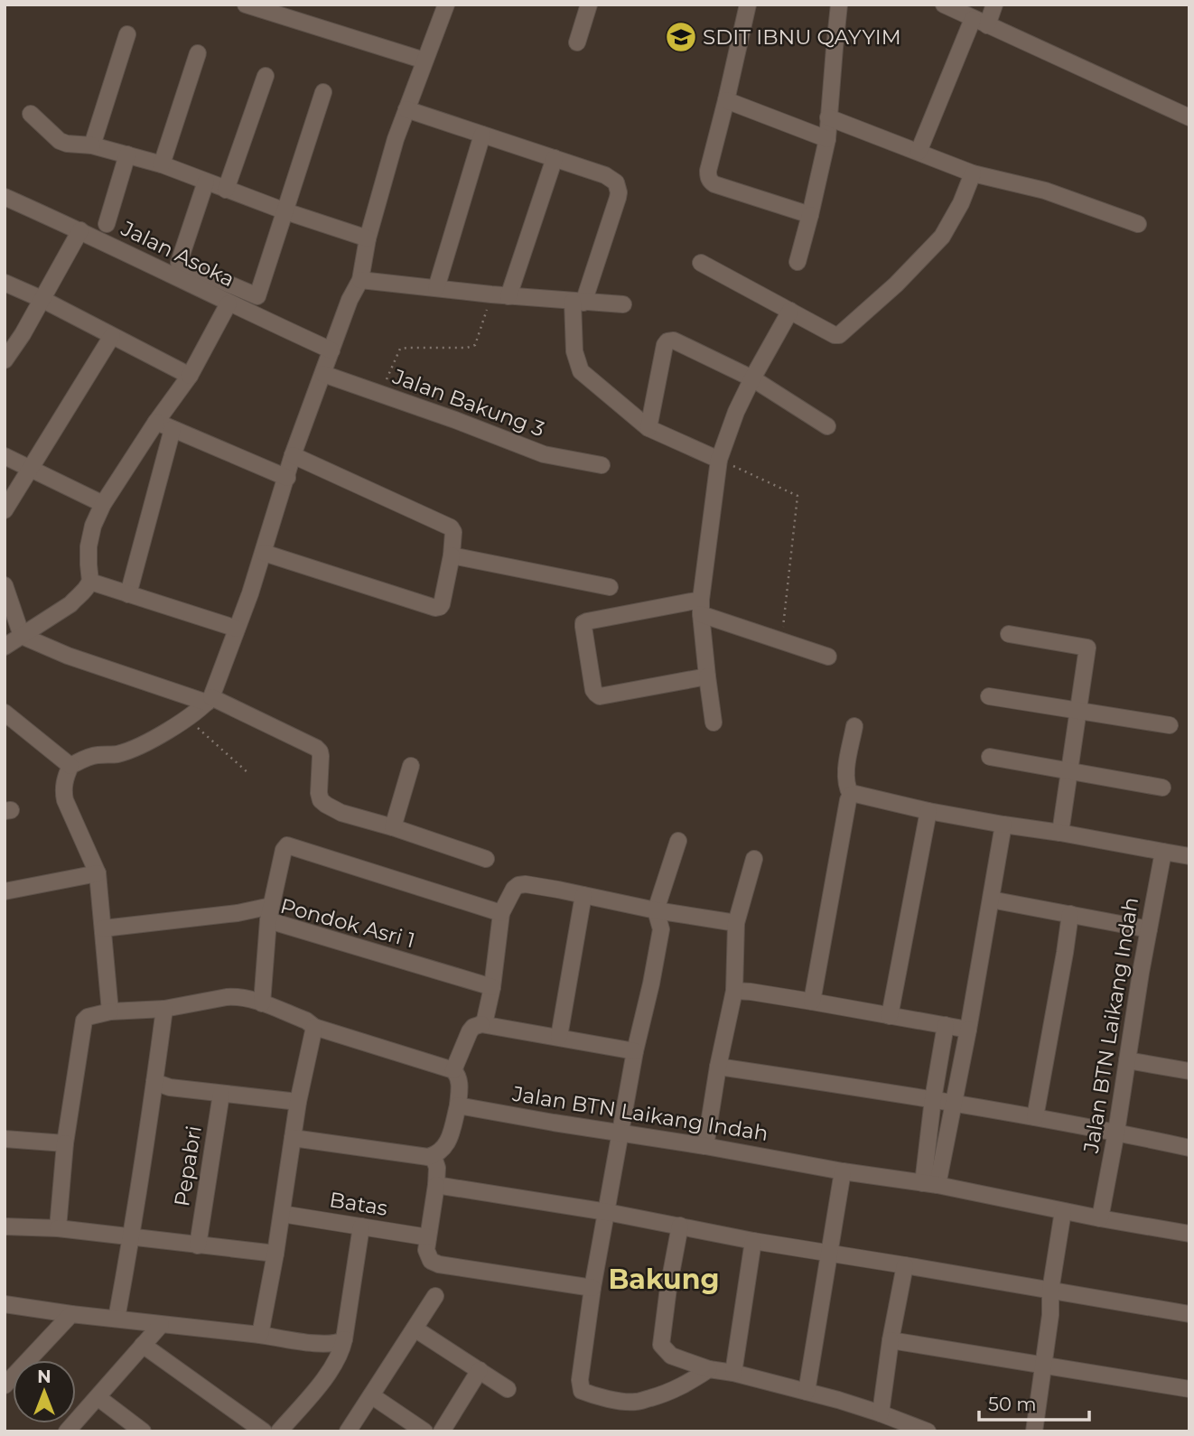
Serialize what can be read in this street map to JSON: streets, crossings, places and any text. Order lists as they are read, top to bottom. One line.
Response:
{"streets":{"street":["Jalan Asoka","Jalan Bakung 3","Pondok Asri 1","Jalan BTN Laikang Indah","Pepabri","Batas"]},"districts":["Bakung"],"places":{"school or university":["SDIT IBNU QAYYIM"]},"scale_bar":"50 m","north":"top"}
